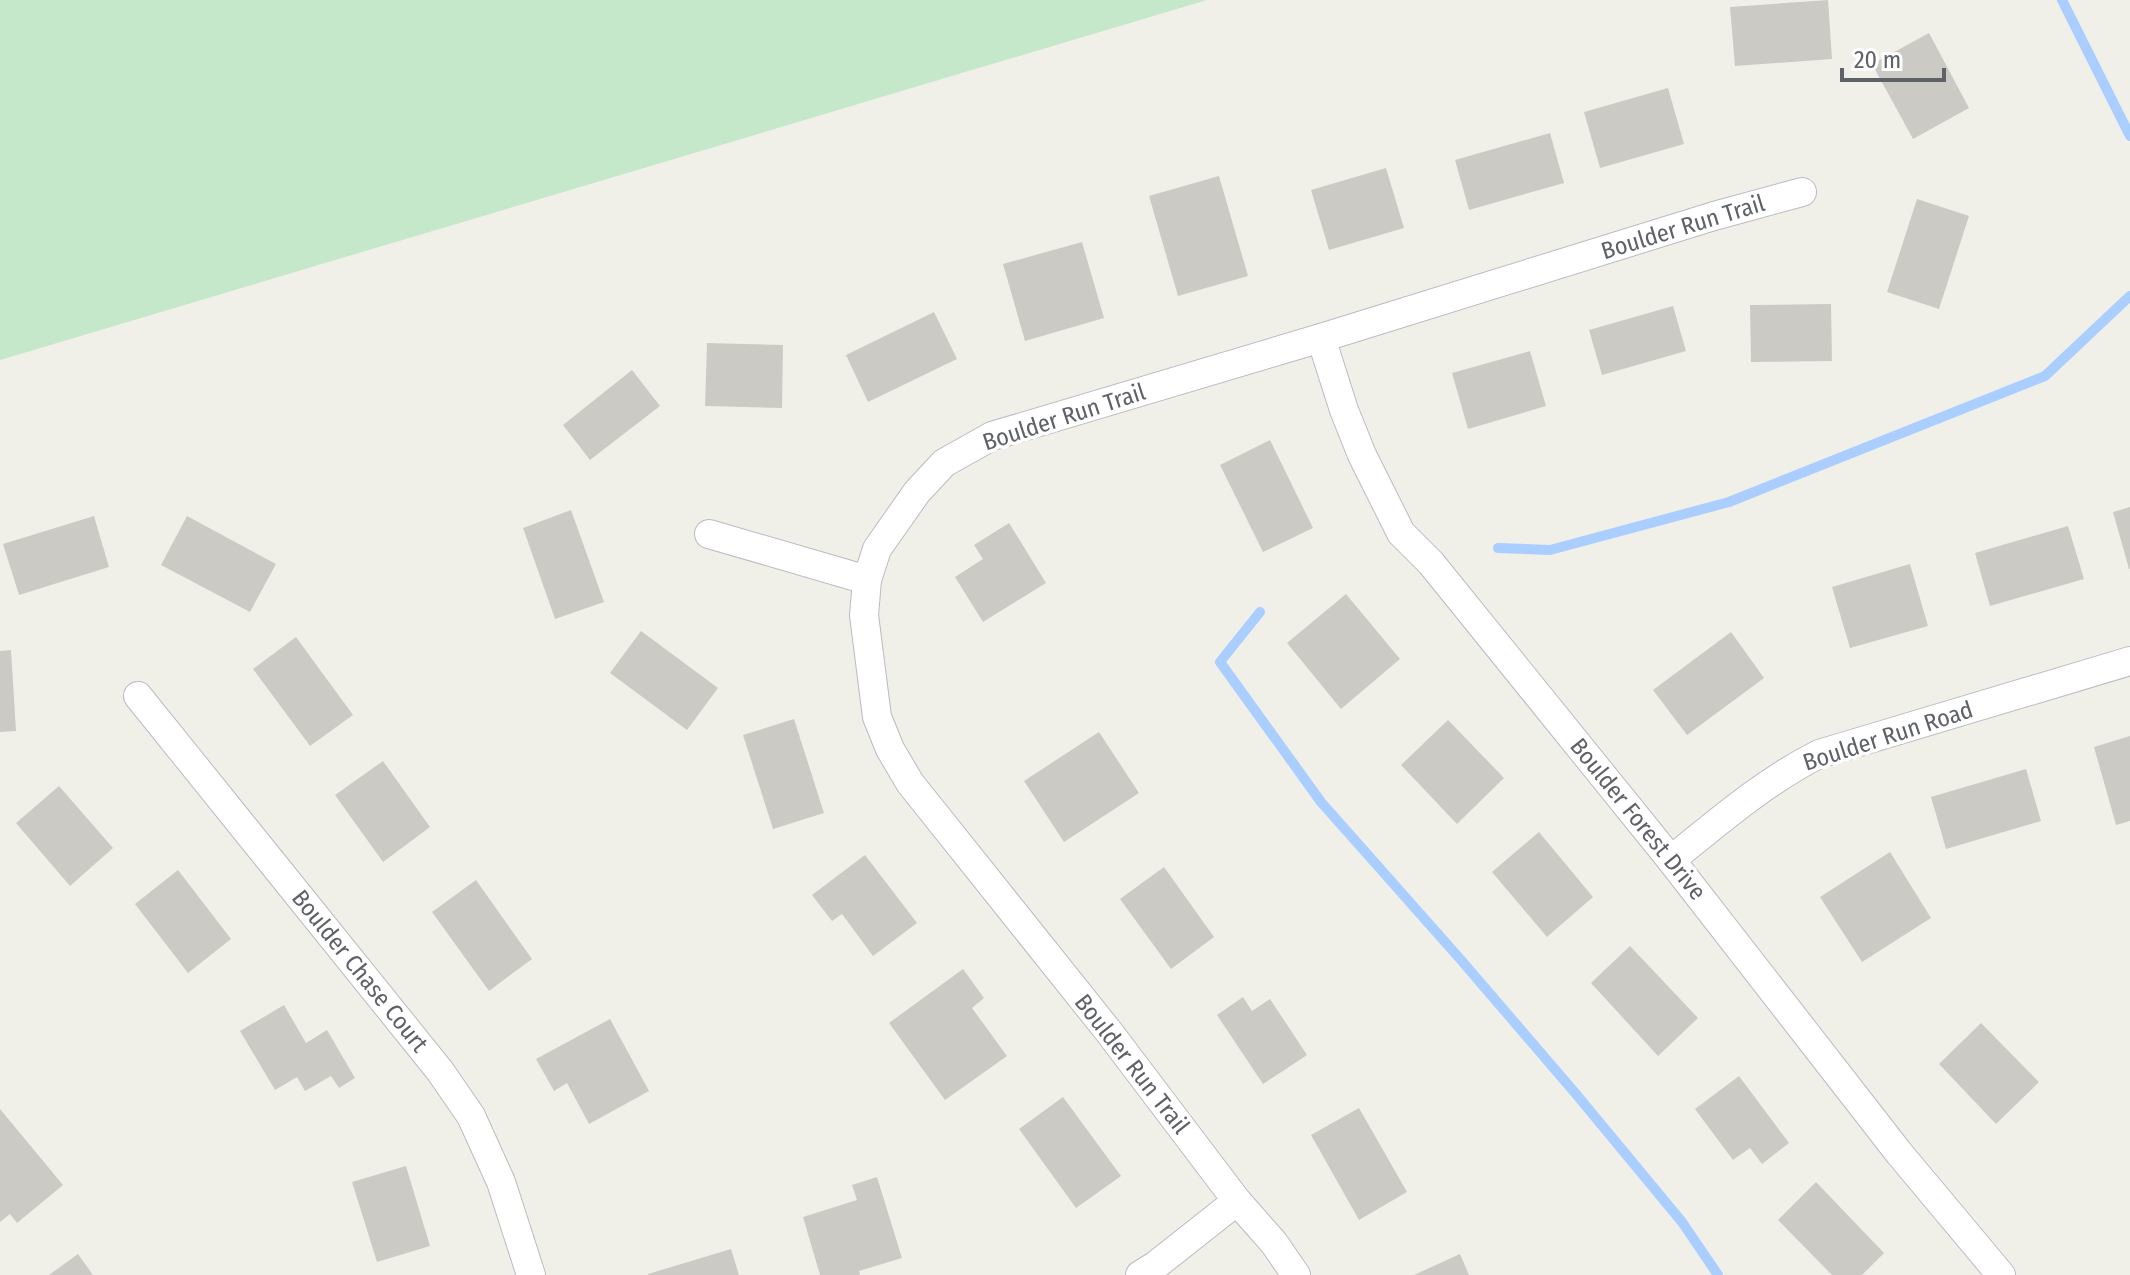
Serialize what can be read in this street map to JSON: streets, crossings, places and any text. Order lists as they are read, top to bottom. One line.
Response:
{"streets":{"street":["Boulder Run Trail","Boulder Run Road","Boulder Forest Drive","Boulder Chase Court"]},"crossings":[["Boulder Run Trail","Boulder Forest Drive"],["Boulder Run Road","Boulder Forest Drive"]],"scale_bar":"20 m"}
